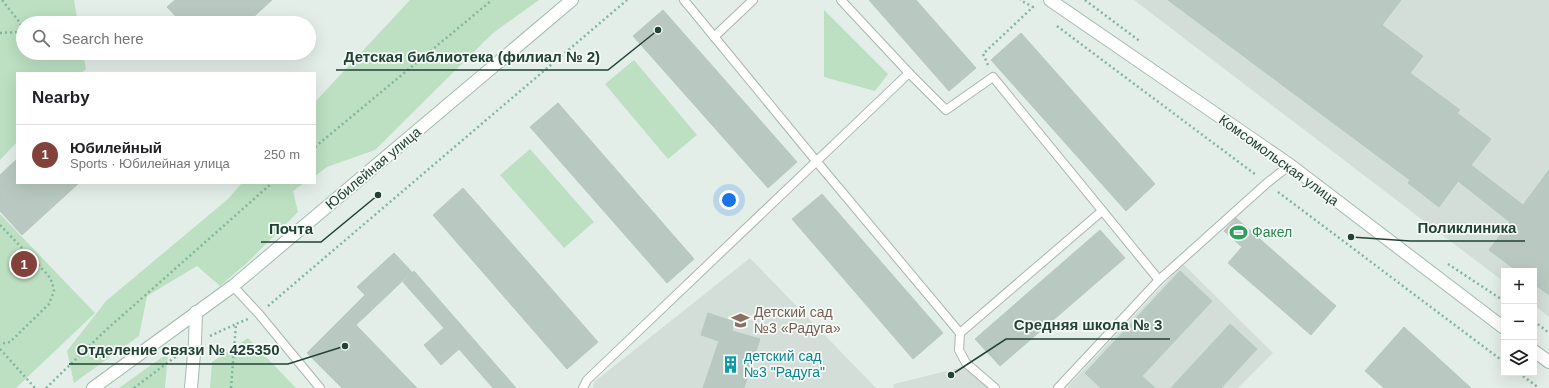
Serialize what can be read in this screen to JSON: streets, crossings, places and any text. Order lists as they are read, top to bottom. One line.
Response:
{"streets":{"street":["Комсомольская улица","Юбилейная улица"]},"places":{"other":["Детская библиотека (филиал № 2)","Почта","Поликлиника","Отделение связи № 425350","Средняя школа № 3"],"sports":["Факел"],"school or university":["Детский сад №3 «Радуга»"],"building":["детский сад №3 \"Радуга\""]},"page":{"search":"Search here","heading":"Nearby","list":[{"mark":"1","name":"Юбилейный","note":"Sports · Юбилейная улица","value":"250 m"}],"pins":"1","map_buttons":["+","−"]}}
